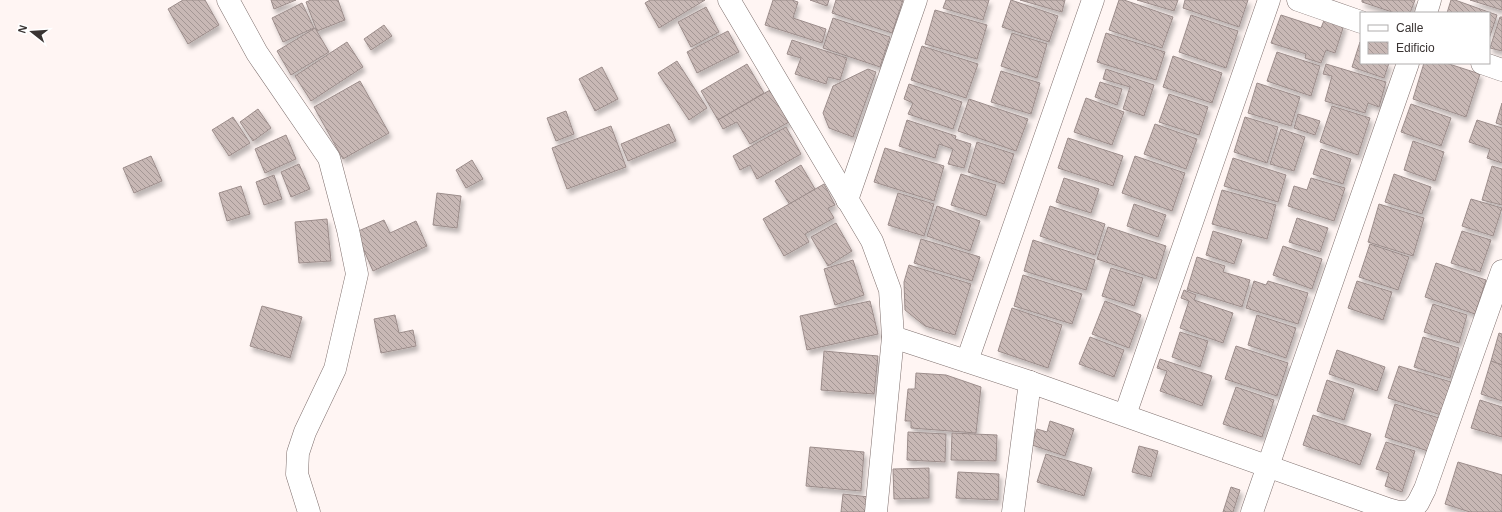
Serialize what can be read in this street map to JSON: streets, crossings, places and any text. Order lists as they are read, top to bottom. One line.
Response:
{"legend":["Calle","Edificio"],"north":"left"}
